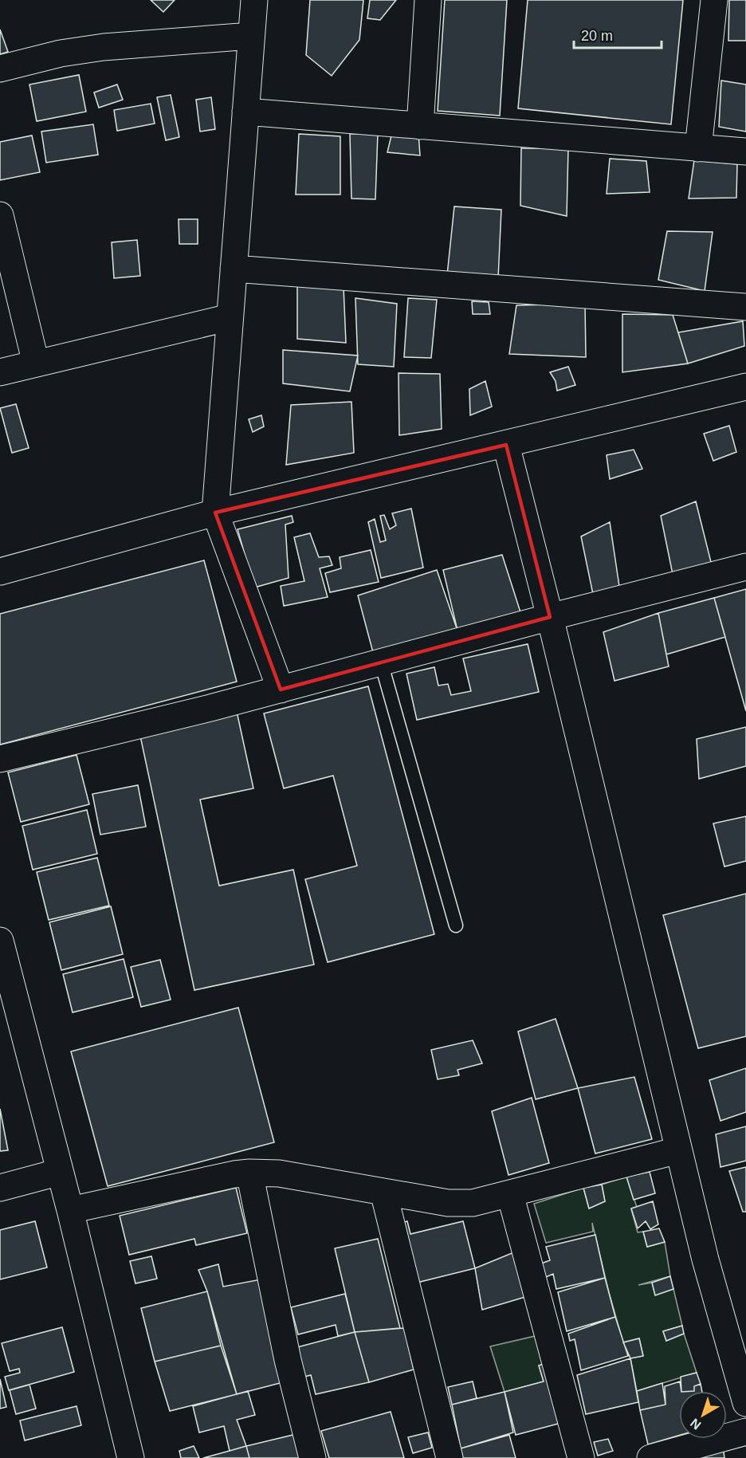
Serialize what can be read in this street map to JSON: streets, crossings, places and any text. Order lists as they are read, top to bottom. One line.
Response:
{"scale_bar":"20 m","north":"bottom left"}
